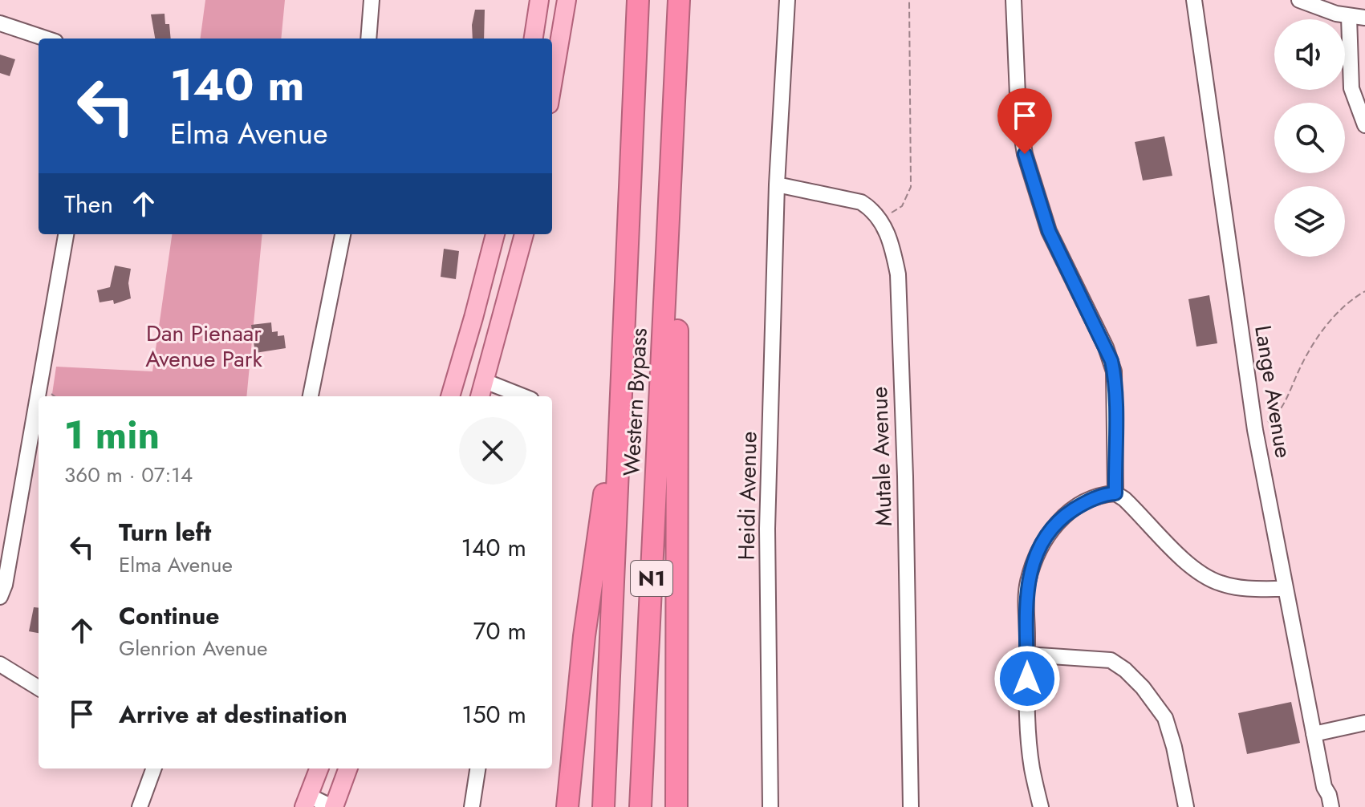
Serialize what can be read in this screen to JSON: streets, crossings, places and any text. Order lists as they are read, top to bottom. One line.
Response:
{"streets":{"highway":["Western Bypass","N1"],"street":["Lange Avenue","Mutale Avenue","Heidi Avenue"]},"crossings":[["Mutale Avenue","Heidi Avenue"]],"parks":["Dan Pienaar Avenue Park"],"page":{"turn":["140 m","Elma Avenue"],"then":"Then","heading":["1 min","360 m · 07:14"],"list":[{"name":"Turn left","note":"Elma Avenue","value":"140 m"},{"name":"Continue","note":"Glenrion Avenue","value":"70 m"},{"name":"Arrive at destination","value":"150 m"}]}}
